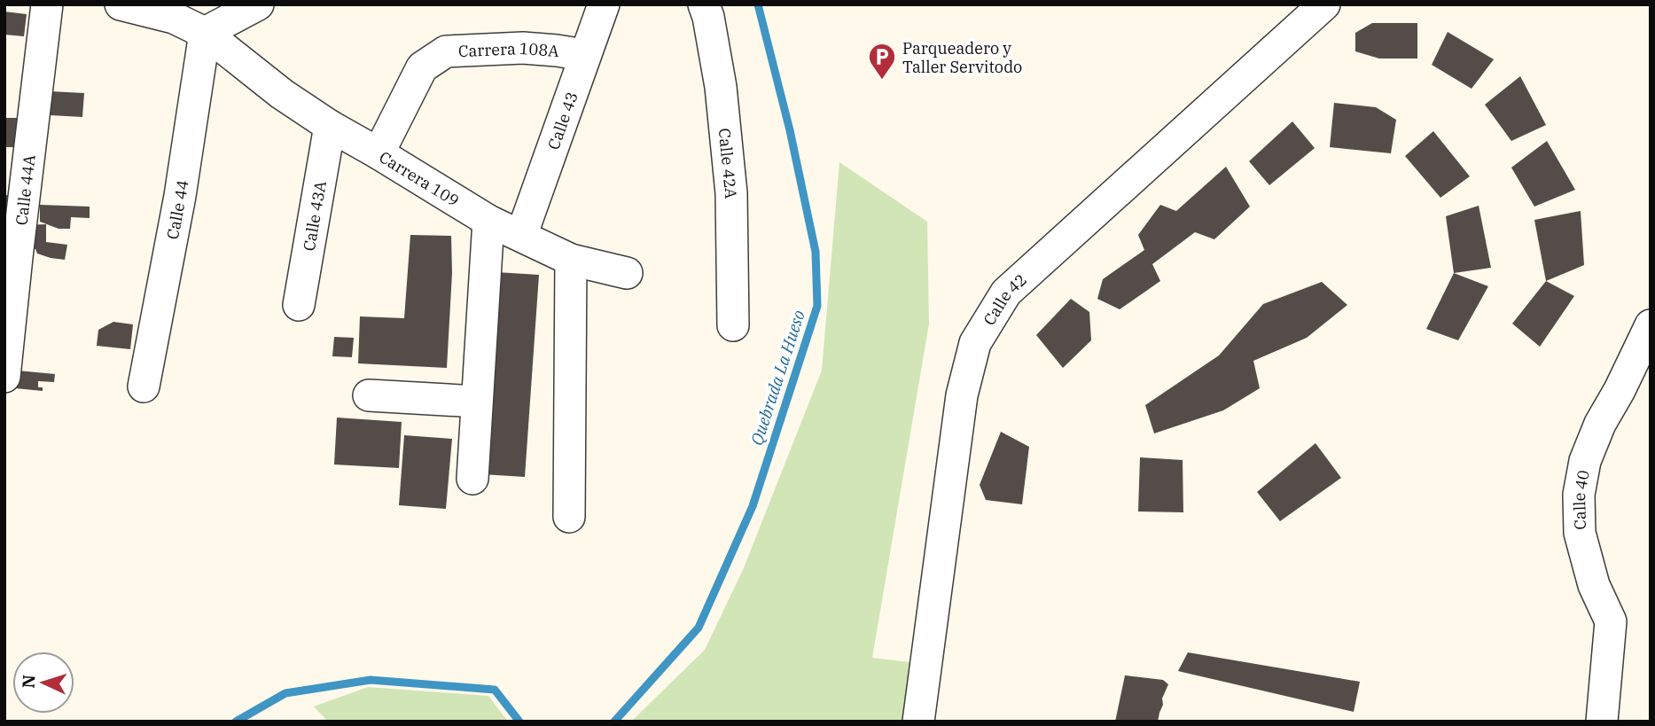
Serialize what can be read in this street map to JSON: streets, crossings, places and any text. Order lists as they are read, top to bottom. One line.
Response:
{"streets":{"street":["Carrera 108A","Calle 43","Calle 42A","Carrera 109","Calle 44A","Calle 44","Calle 43A","Calle 42","Calle 40"]},"crossings":[["Carrera 108A","Calle 43"],["Carrera 108A","Carrera 109"],["Calle 43","Carrera 109"],["Carrera 109","Calle 44"],["Carrera 109","Calle 43A"]],"water":["Quebrada La Hueso"],"places":{"parking":["Parqueadero y Taller Servitodo"]},"north":"left"}
